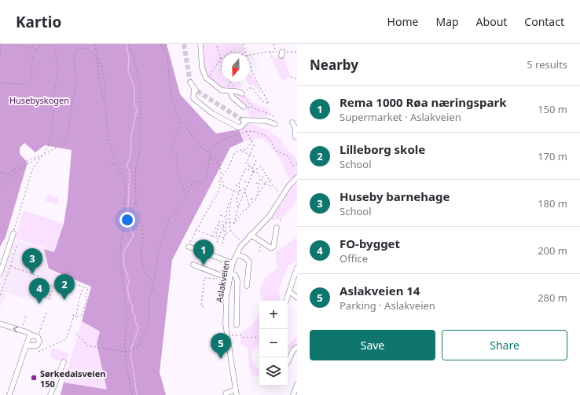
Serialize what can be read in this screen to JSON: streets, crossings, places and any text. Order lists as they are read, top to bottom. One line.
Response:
{"streets":{"street":["Aslakveien"]},"parks":["Husebyskogen"],"places":["Sørkedalsveien 150"],"north":"bottom","page":{"header":"Kartio","nav":["Home","Map","About","Contact"],"heading":["Nearby","5 results"],"list":[{"mark":"1","name":"Rema 1000 Røa næringspark","note":"Supermarket · Aslakveien","value":"150 m"},{"mark":"2","name":"Lilleborg skole","note":"School","value":"170 m"},{"mark":"3","name":"Huseby barnehage","note":"School","value":"180 m"},{"mark":"4","name":"FO-bygget","note":"Office","value":"200 m"},{"mark":"5","name":"Aslakveien 14","note":"Parking · Aslakveien","value":"280 m"}],"pins":["1","3","2","4","5"],"map_buttons":["+","−"],"buttons":["Save","Share"]}}
